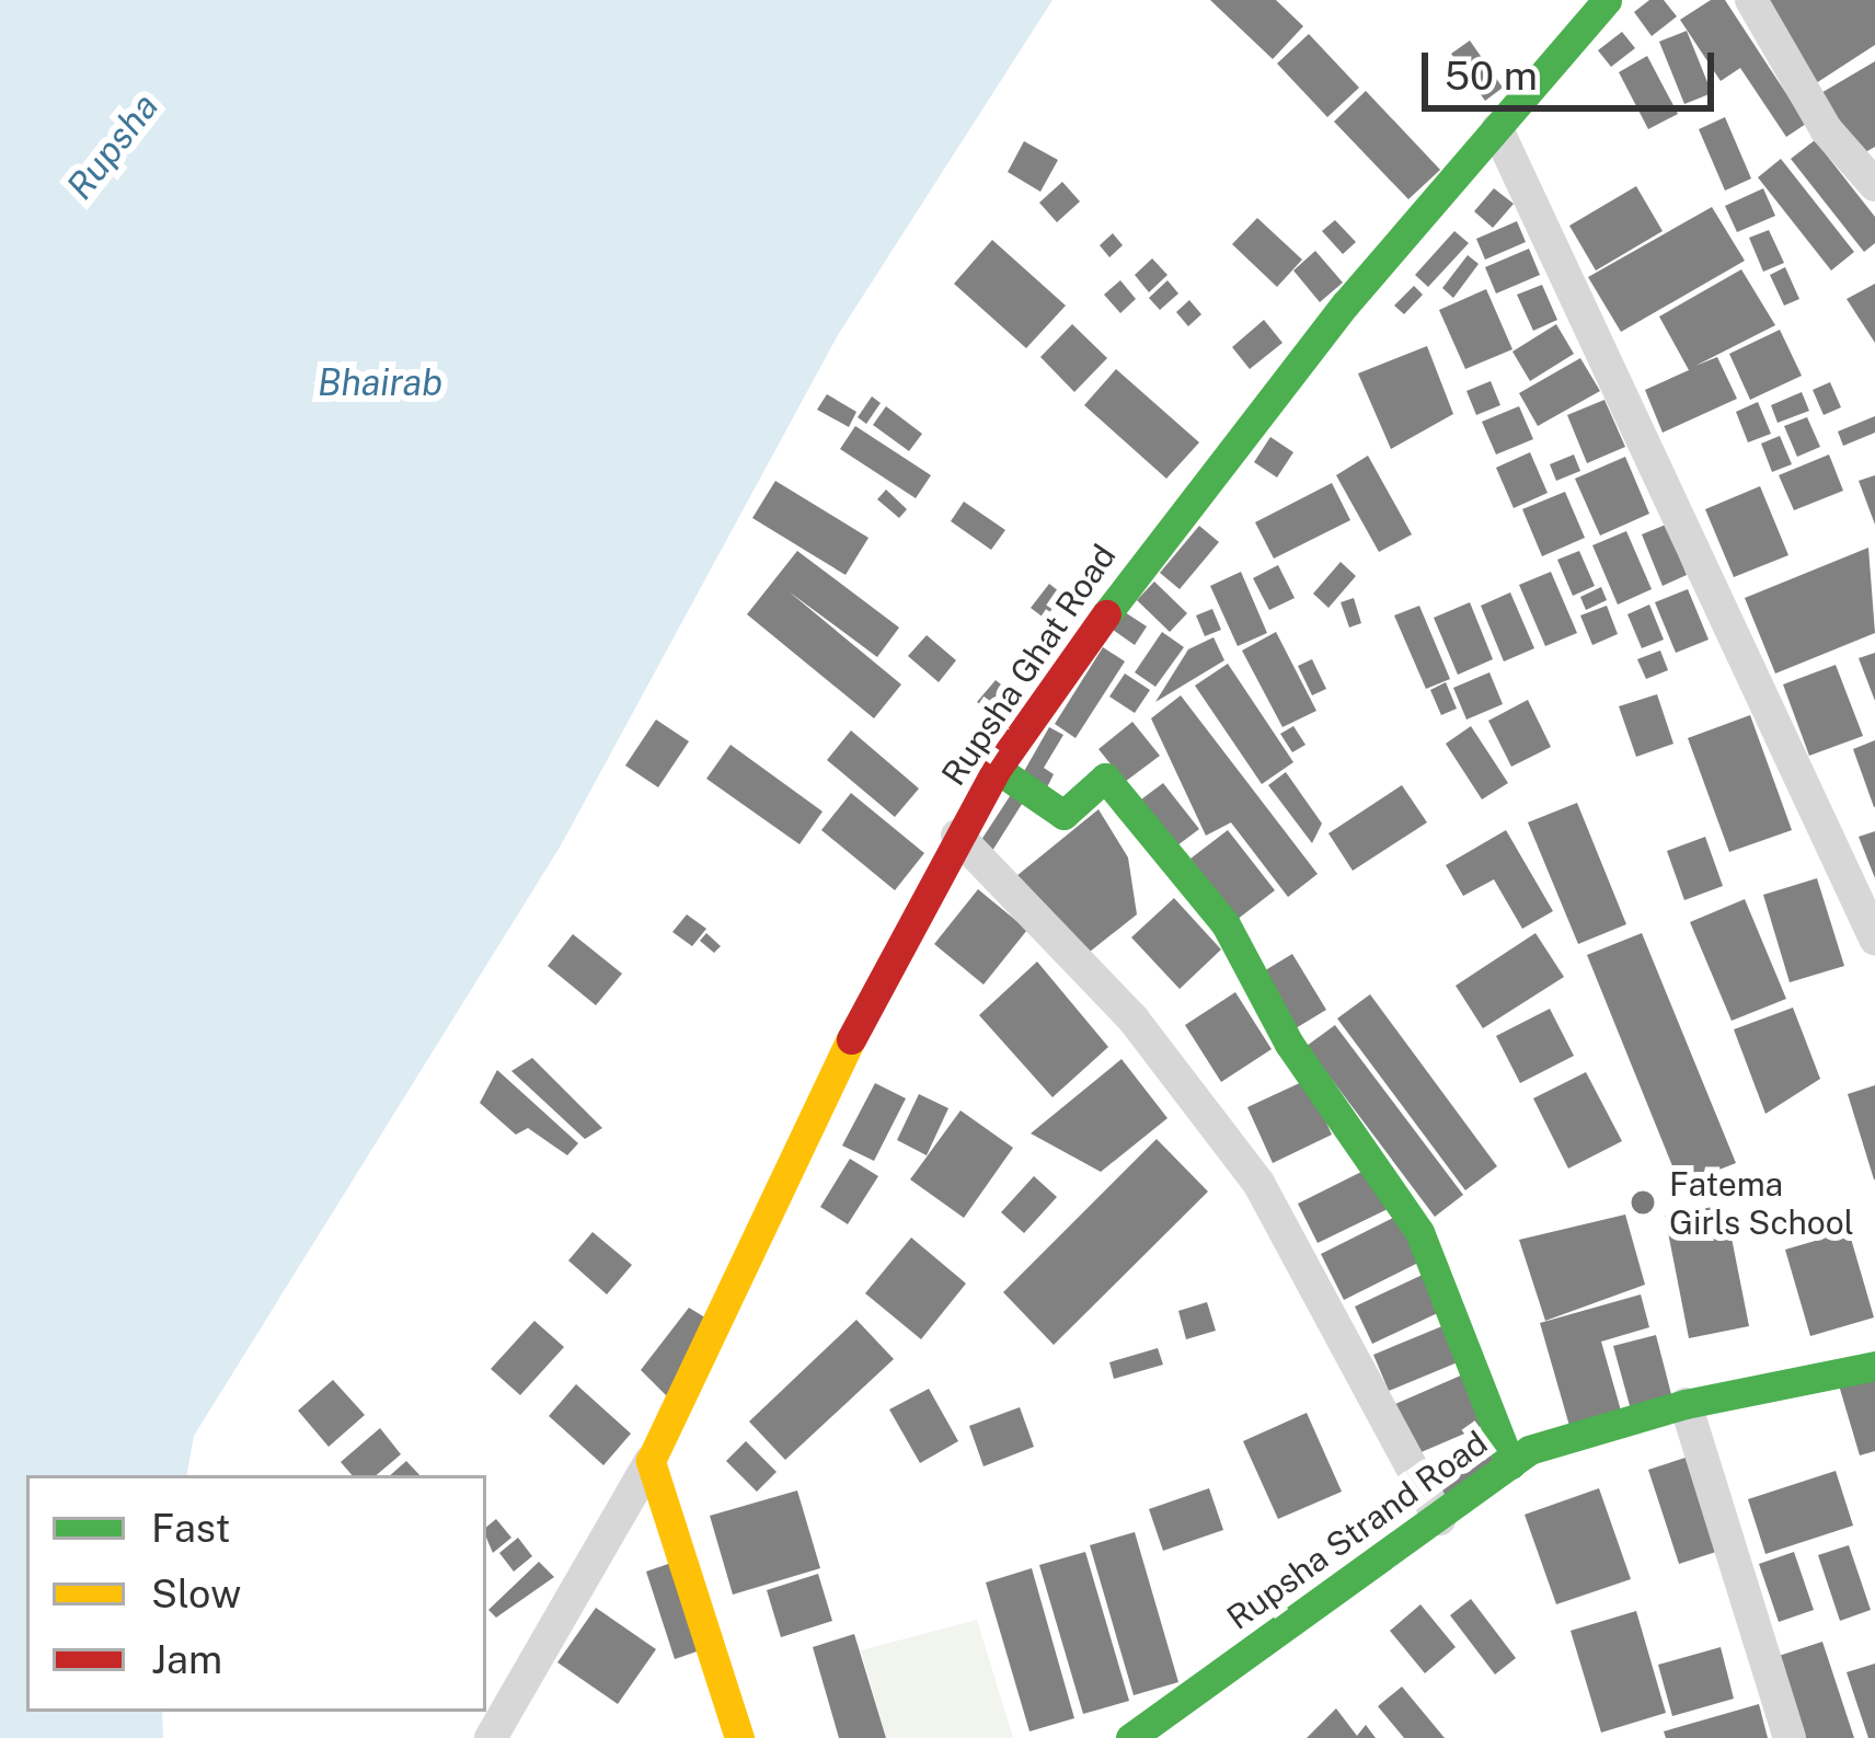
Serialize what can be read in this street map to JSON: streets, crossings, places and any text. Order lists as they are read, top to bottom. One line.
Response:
{"streets":{"street":["Rupsha Ghat Road","Rupsha Strand Road"]},"water":["Rupsha","Bhairab"],"places":["Fatema Girls School"],"legend":["Fast","Slow","Jam"],"scale_bar":"50 m"}
